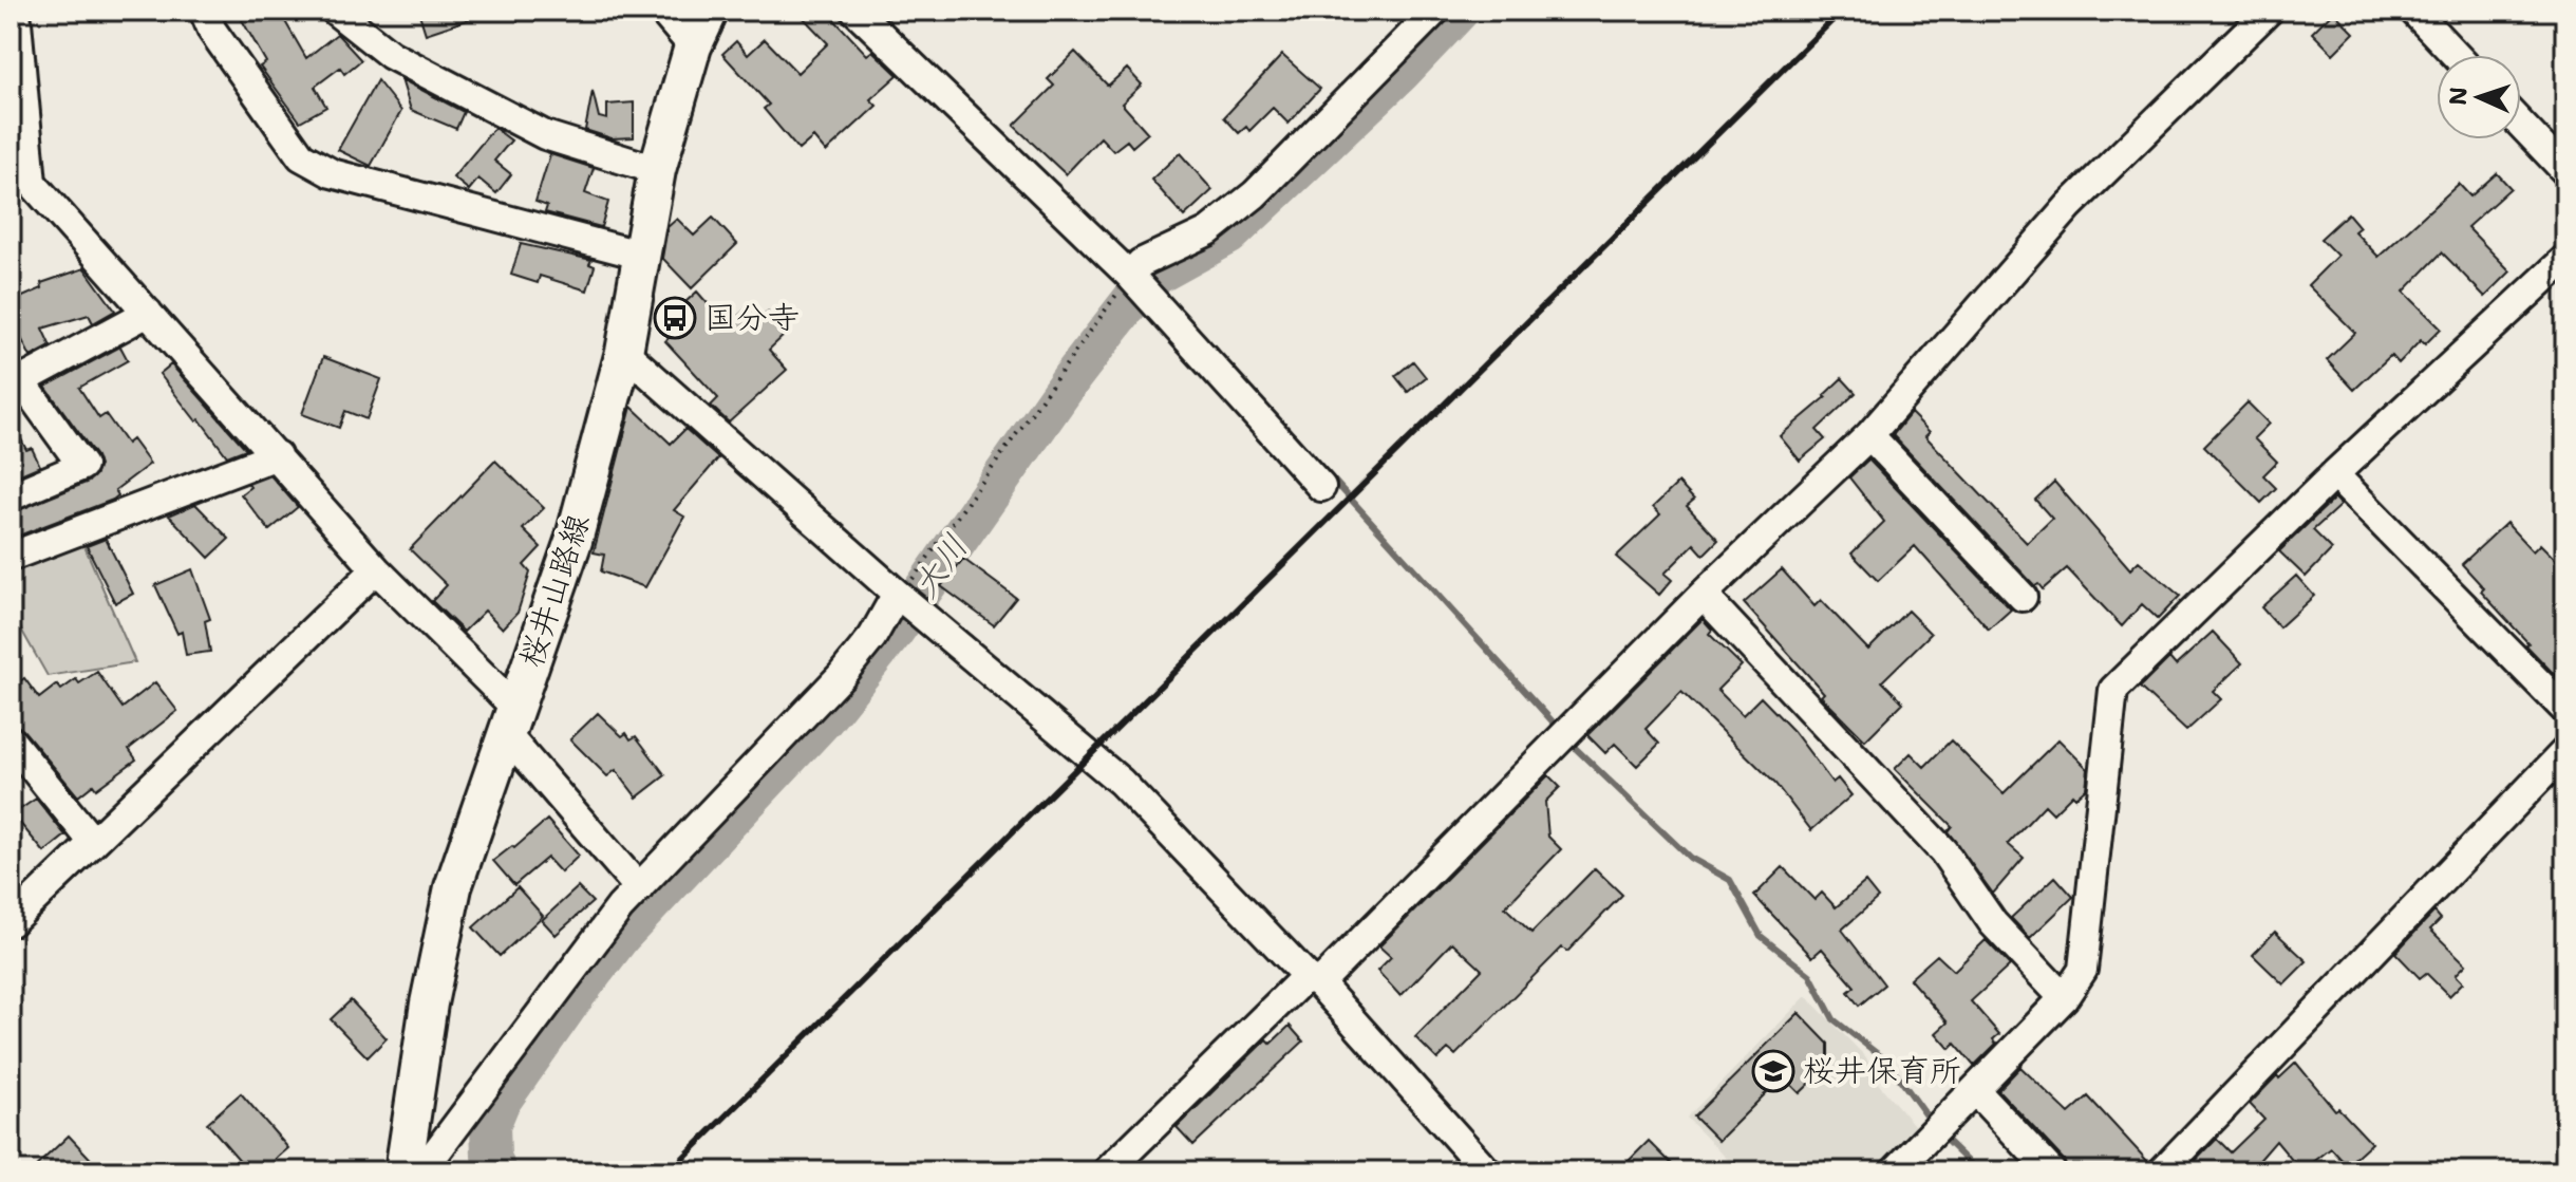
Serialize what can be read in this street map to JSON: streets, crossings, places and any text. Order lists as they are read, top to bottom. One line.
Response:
{"streets":{"main road":["桜井山路線"]},"water":["大川"],"places":{"bus stop":["国分寺"],"school or university":["桜井保育所"]},"north":"left"}
